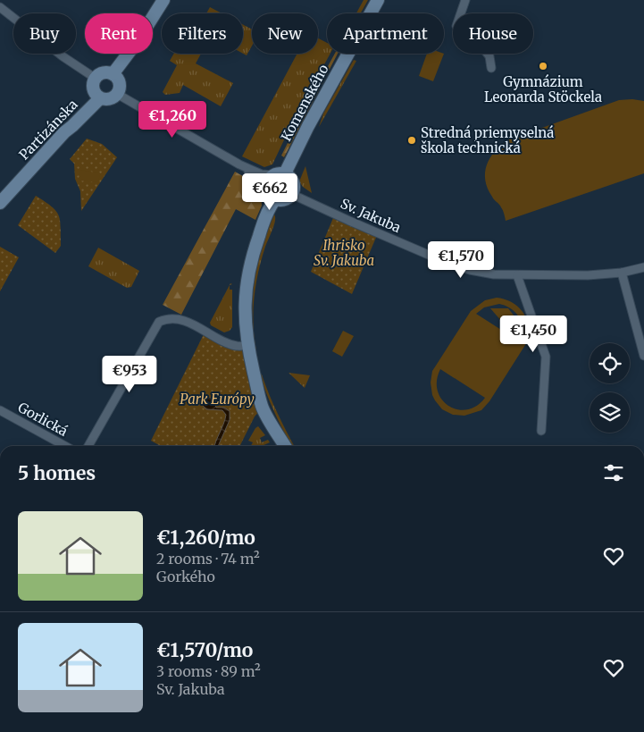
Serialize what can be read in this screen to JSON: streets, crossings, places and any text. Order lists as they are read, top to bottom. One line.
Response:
{"streets":{"street":["Komenského","Partizánska","Sv. Jakuba","Gorlická"]},"crossings":[["Komenského","Sv. Jakuba"]],"parks":["Ihrisko Sv. Jakuba","Park Európy"],"places":["Gymnázium Leonarda Stöckela","Stredná priemyselná škola technická"],"page":{"chip":["Buy","Rent","Filters","New","Apartment","House"],"price":["€1,260","€662","€1,570","€1,450","€953"],"heading":"5 homes","list":[{"name":"€1,260/mo","note":"2 rooms · 74 m² · Gorkého"},{"name":"€1,570/mo","note":"3 rooms · 89 m² · Sv. Jakuba"}]}}
